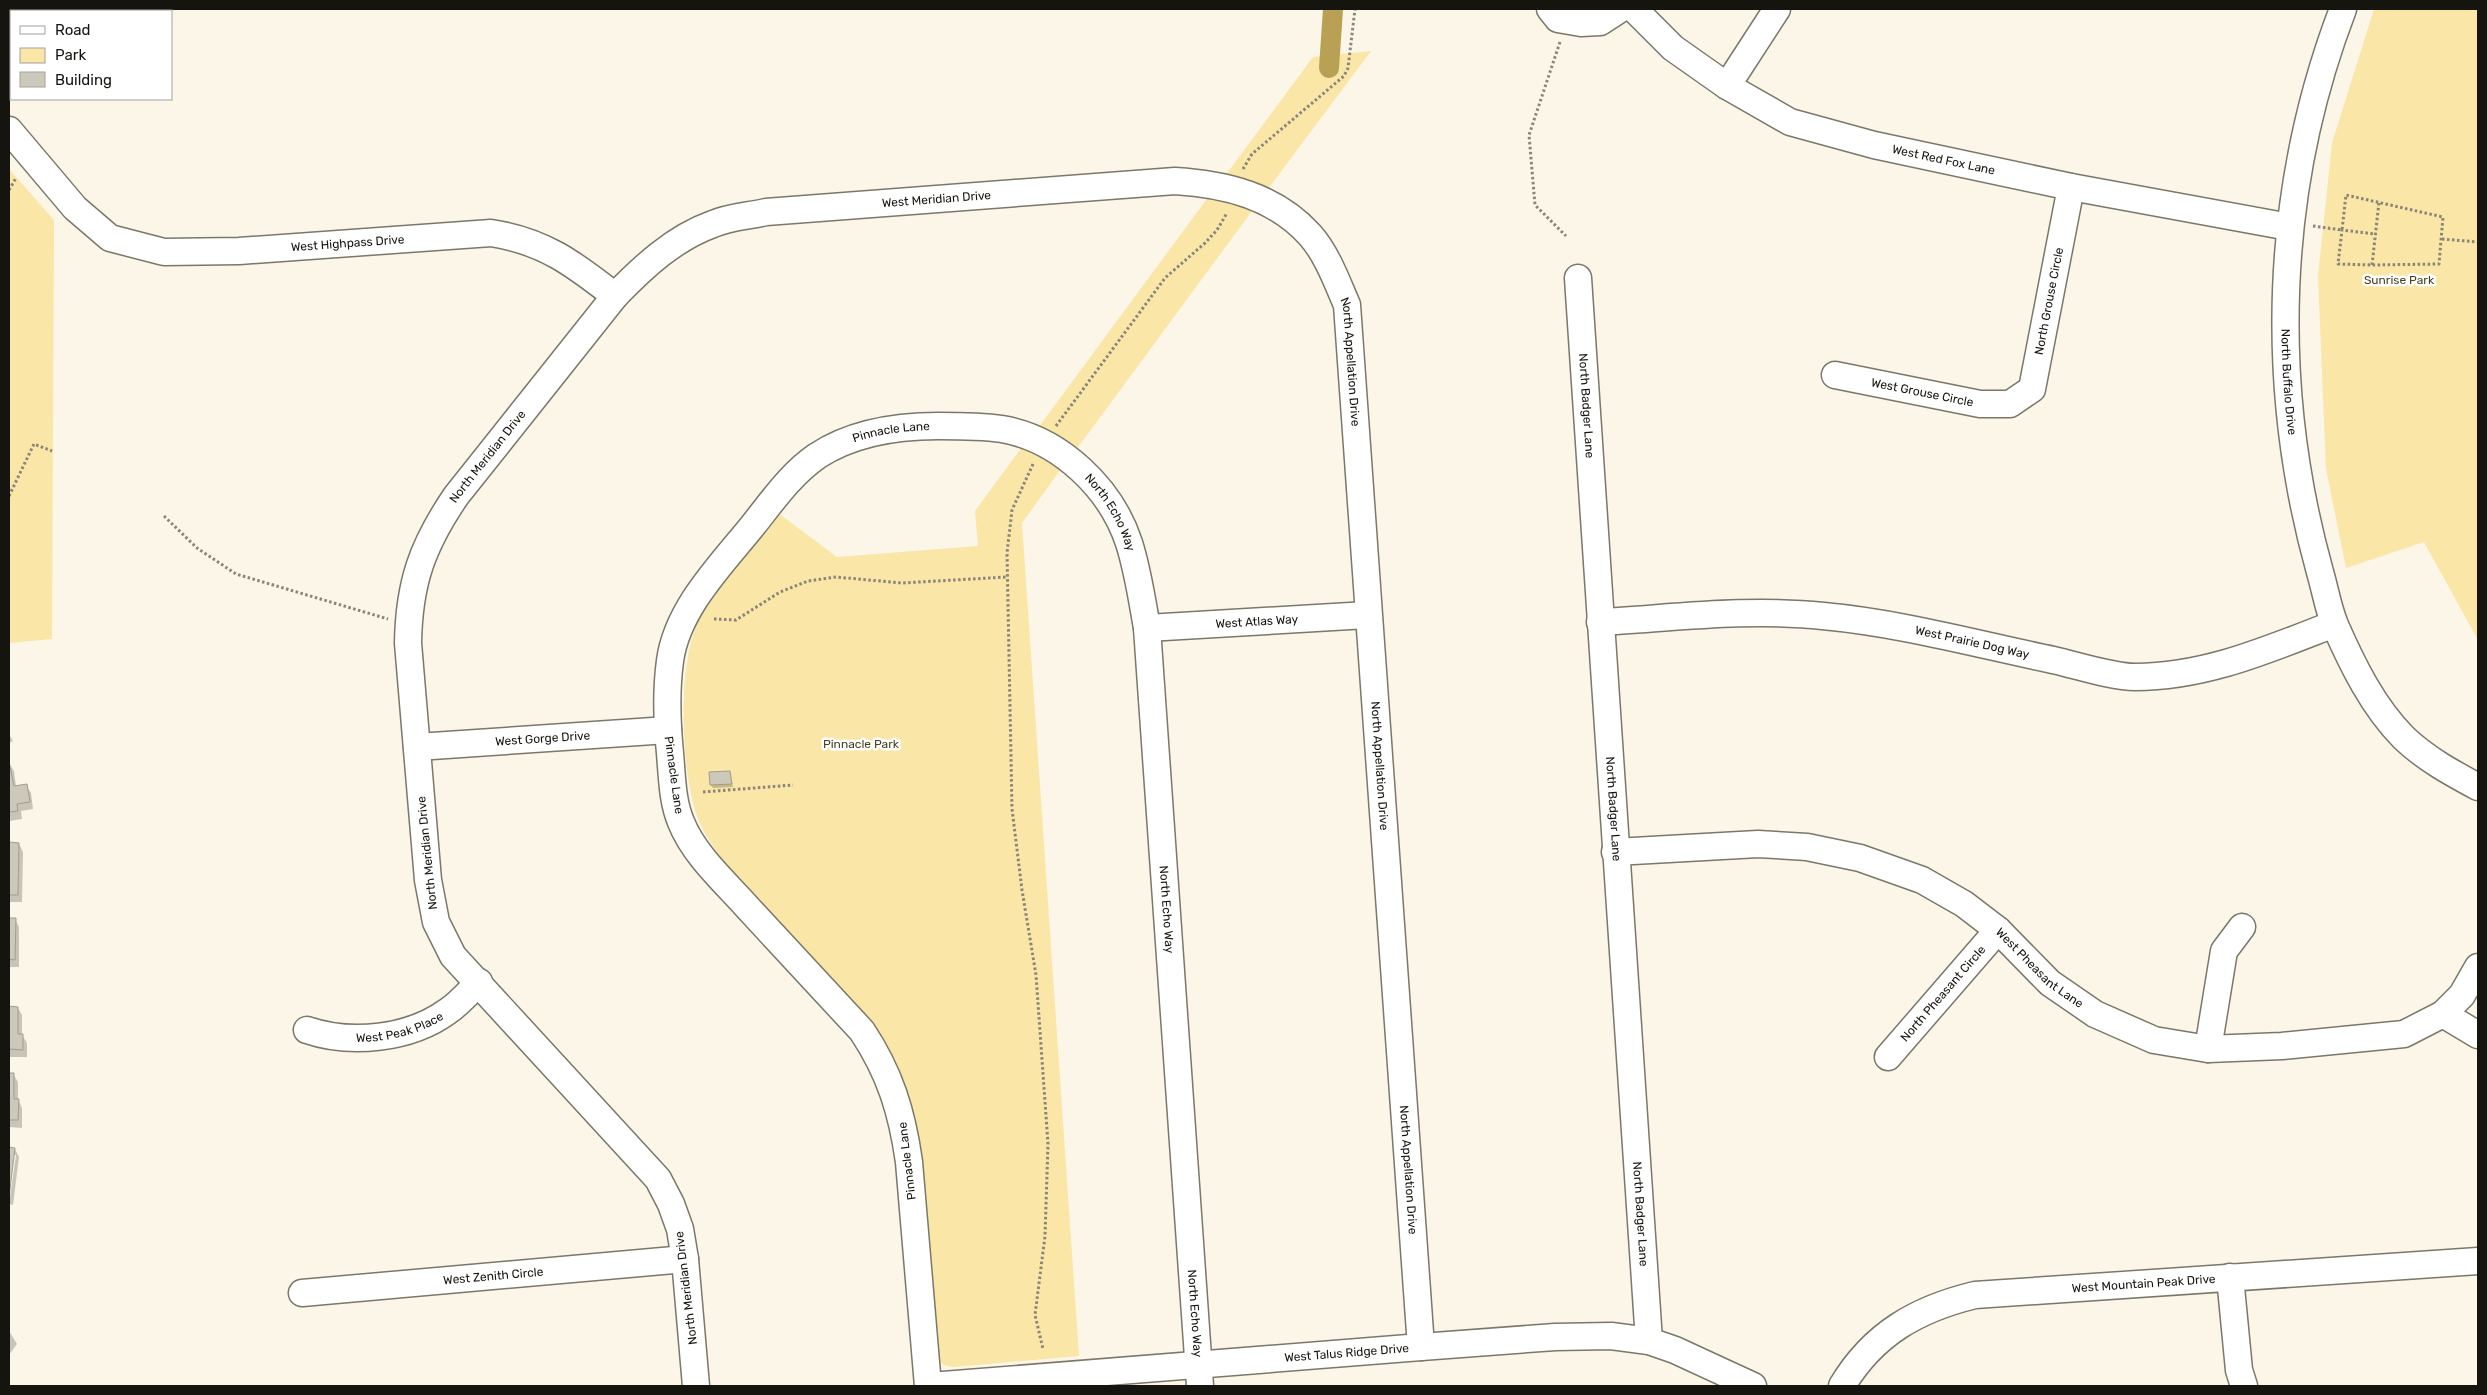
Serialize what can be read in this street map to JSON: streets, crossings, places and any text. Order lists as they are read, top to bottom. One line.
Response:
{"streets":{"street":["West Red Fox Lane","West Meridian Drive","West Highpass Drive","North Grouse Circle","North Appellation Drive","North Buffalo Drive","West Grouse Circle","North Badger Lane","Pinnacle Lane","North Meridian Drive","North Echo Way","West Atlas Way","West Prairie Dog Way","West Gorge Drive","West Pheasant Lane","North Pheasant Circle","West Peak Place","West Zenith Circle","West Mountain Peak Drive","West Talus Ridge Drive"]},"crossings":[["West Red Fox Lane","North Grouse Circle"],["West Red Fox Lane","North Buffalo Drive"],["West Meridian Drive","West Highpass Drive"],["West Meridian Drive","North Appellation Drive"],["West Meridian Drive","North Meridian Drive"],["West Highpass Drive","North Meridian Drive"],["North Grouse Circle","West Grouse Circle"],["North Appellation Drive","West Atlas Way"],["North Appellation Drive","West Talus Ridge Drive"],["North Buffalo Drive","West Prairie Dog Way"],["North Badger Lane","West Prairie Dog Way"],["North Badger Lane","West Pheasant Lane"],["North Badger Lane","West Talus Ridge Drive"],["Pinnacle Lane","North Echo Way"],["Pinnacle Lane","West Gorge Drive"],["Pinnacle Lane","West Talus Ridge Drive"],["North Meridian Drive","West Gorge Drive"],["North Meridian Drive","West Peak Place"],["North Meridian Drive","West Zenith Circle"],["North Echo Way","West Atlas Way"],["North Echo Way","West Talus Ridge Drive"],["West Pheasant Lane","North Pheasant Circle"]],"parks":["Sunrise Park","Pinnacle Park"],"legend":["Road","Park","Building"]}
